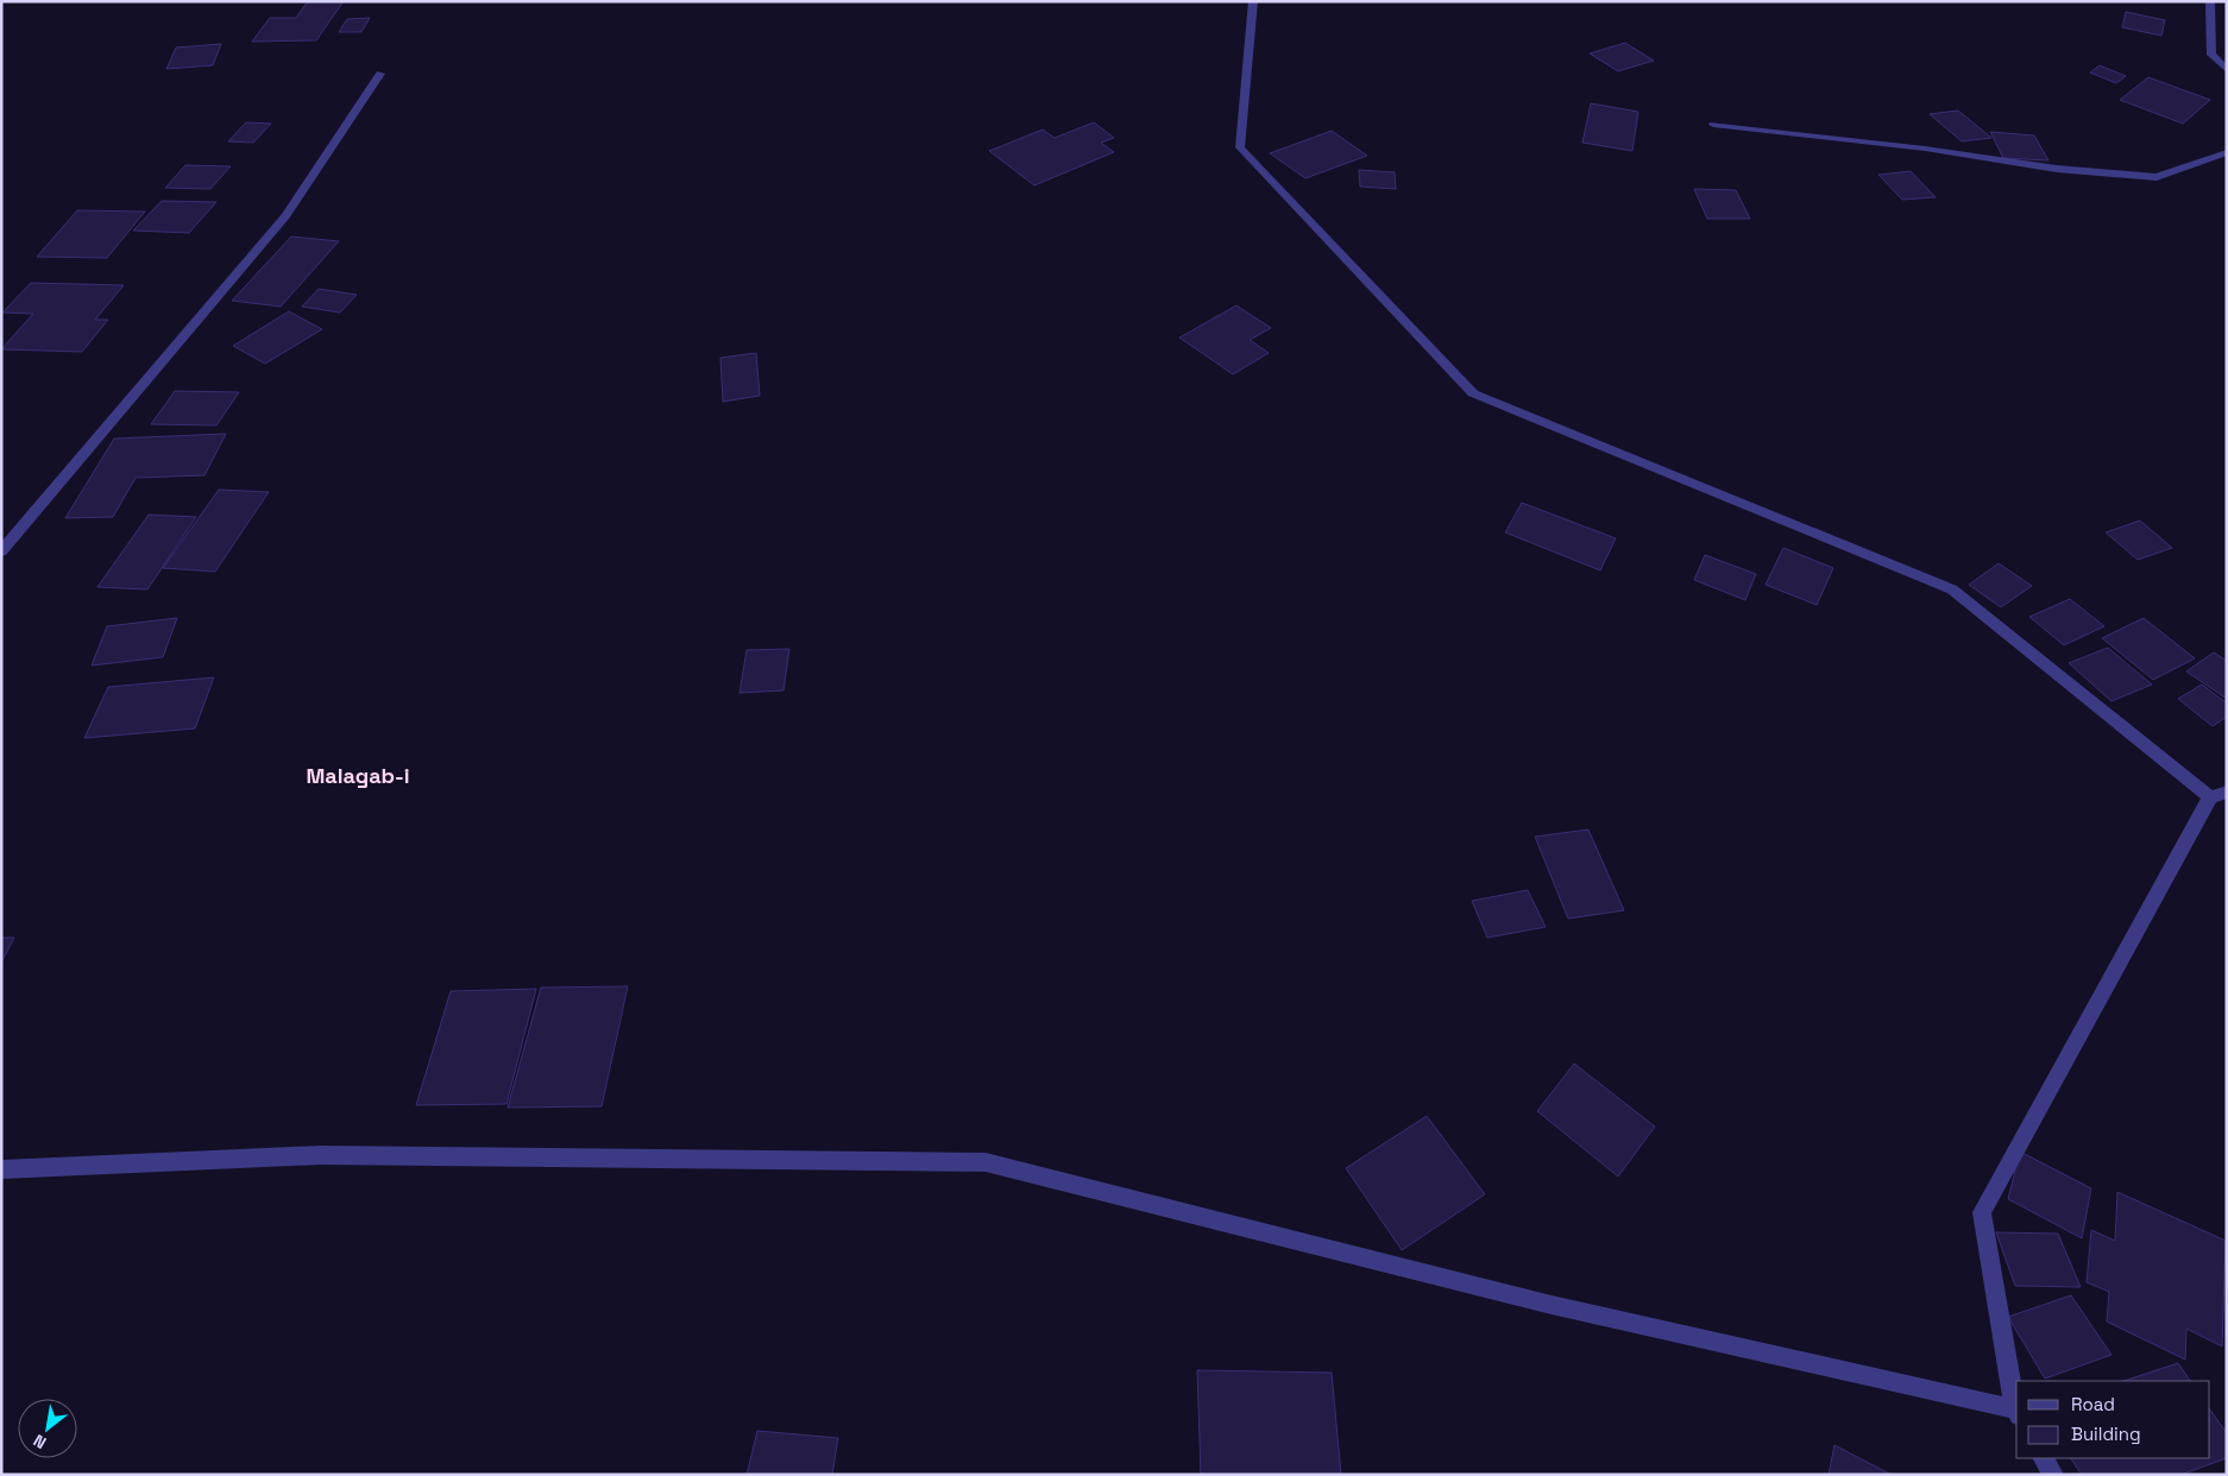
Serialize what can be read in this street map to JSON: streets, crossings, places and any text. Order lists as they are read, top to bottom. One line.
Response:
{"districts":["Malagab-i"],"legend":["Road","Building"],"north":"bottom left"}
